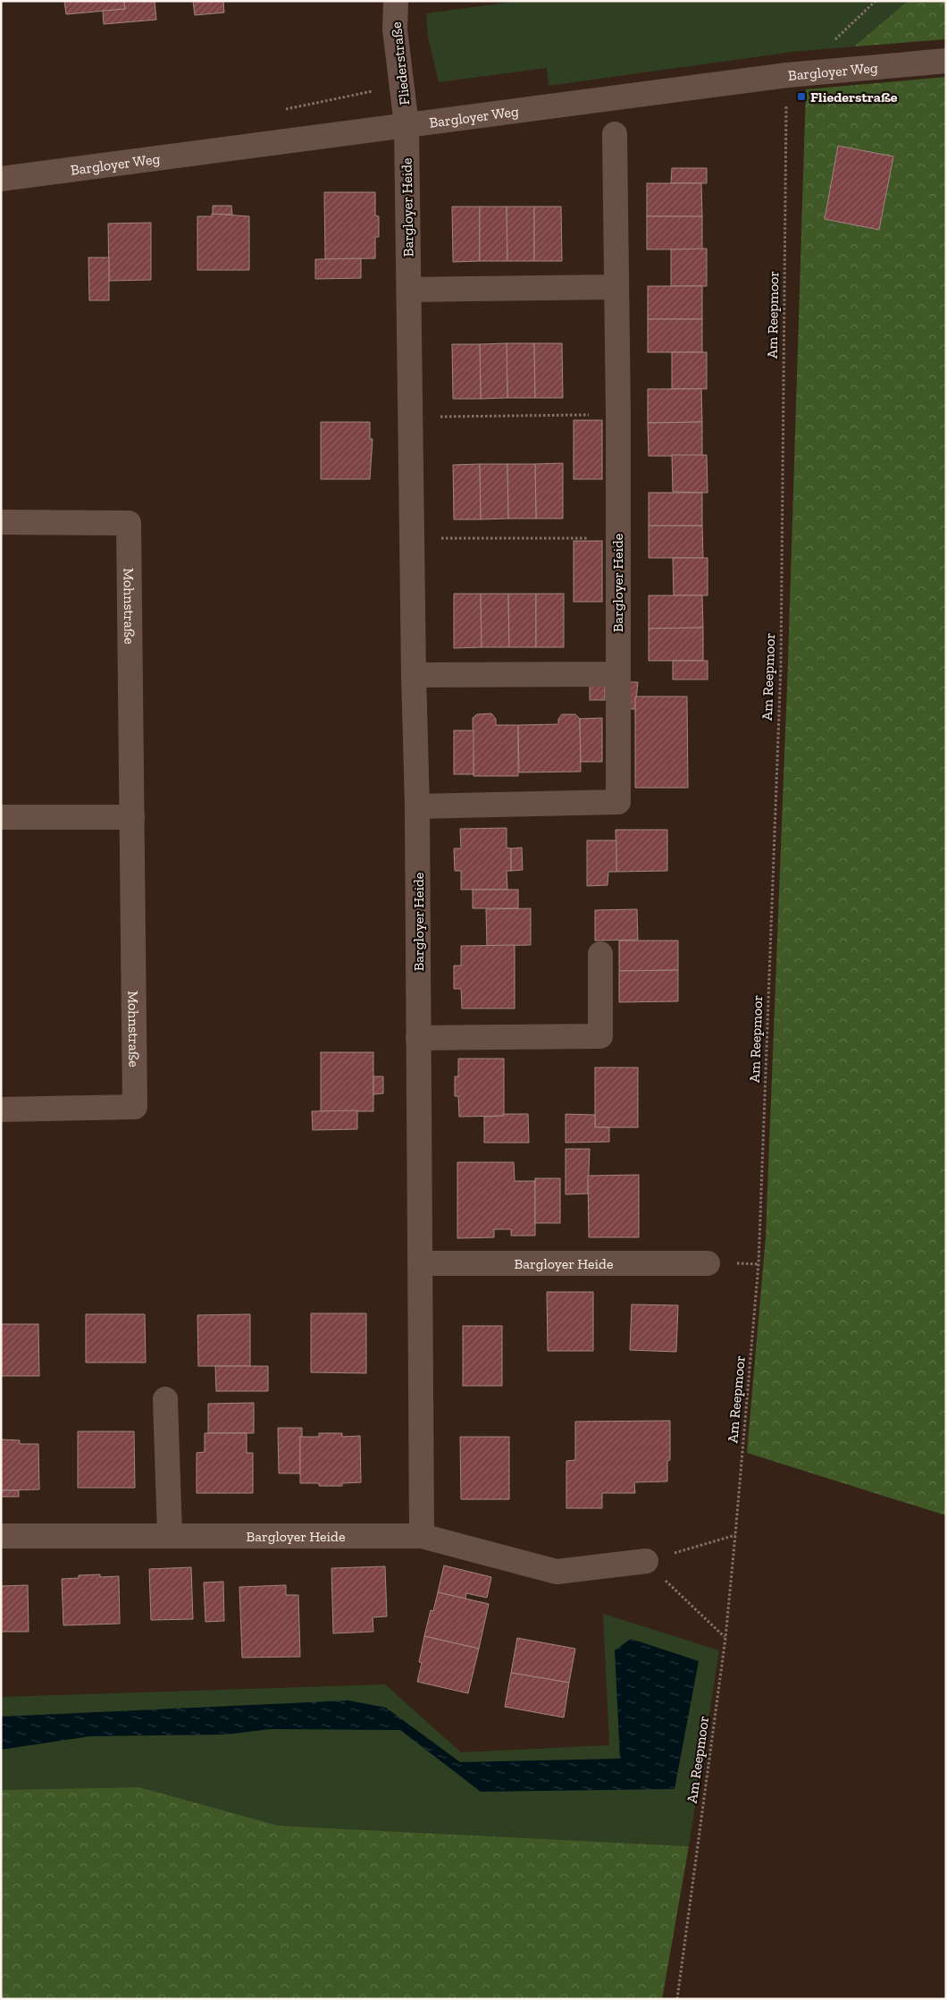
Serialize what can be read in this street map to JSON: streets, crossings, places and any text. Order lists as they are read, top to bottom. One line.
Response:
{"streets":{"street":["Fliederstraße","Bargloyer Weg","Bargloyer Heide","Mohnstraße"],"path":["Am Reepmoor"]},"crossings":[["Fliederstraße","Bargloyer Weg"],["Fliederstraße","Bargloyer Heide"],["Bargloyer Weg","Bargloyer Heide"],["Bargloyer Weg","Am Reepmoor"]],"places":{"transit":["Fliederstraße"]}}
